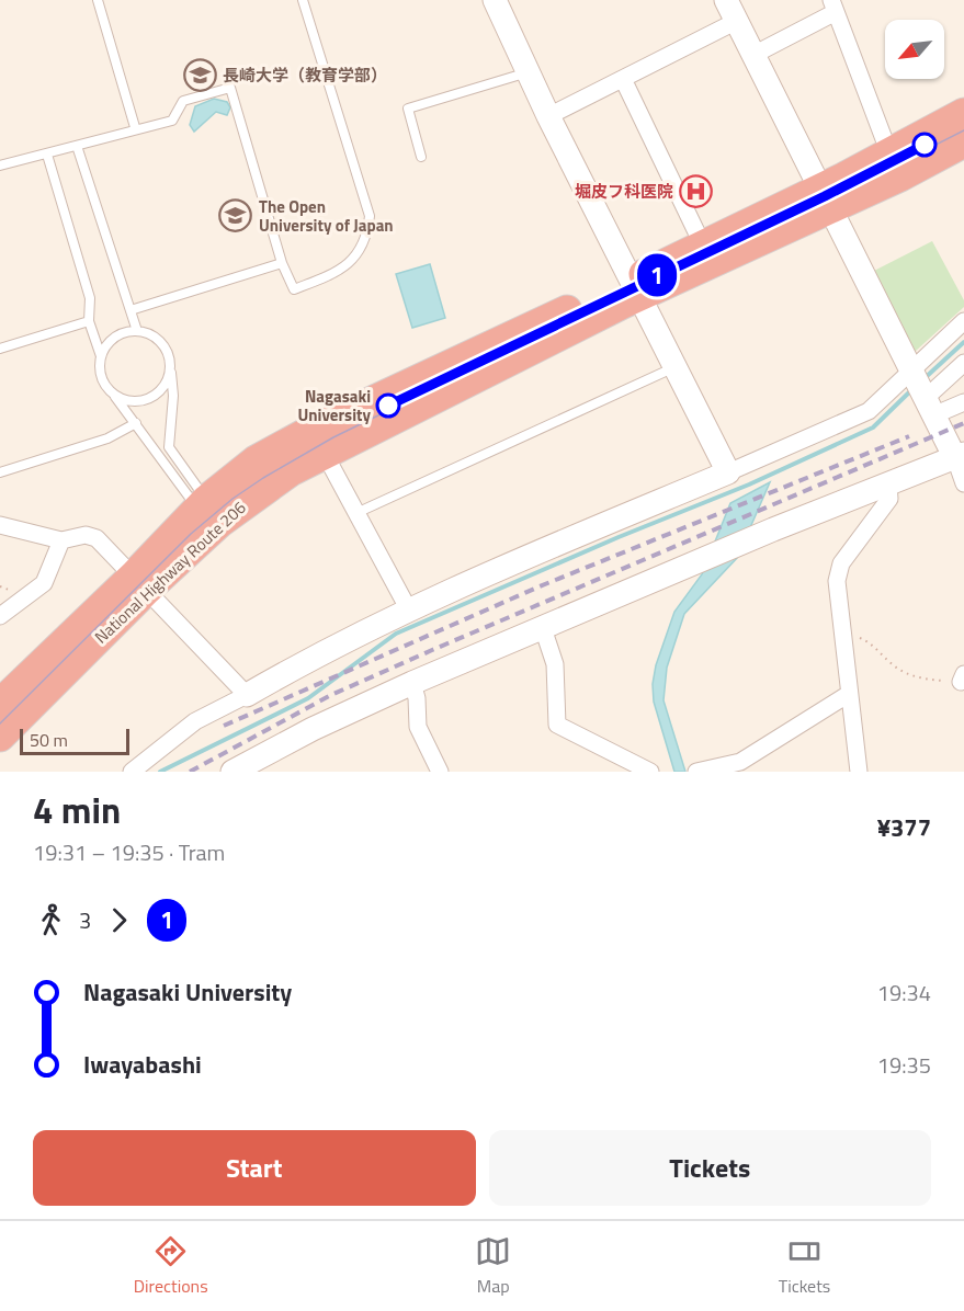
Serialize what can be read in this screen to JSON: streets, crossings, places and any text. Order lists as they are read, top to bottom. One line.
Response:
{"streets":{"highway":["National Highway Route 206"]},"places":{"school or university":["長崎大学（教育学部）","The Open University of Japan"],"hospital":["堀皮フ科医院"],"other":["Nagasaki University"]},"lines":["tram line 1"],"scale_bar":"50 m","north":"bottom left","page":{"on_map":"1","scale":"50 m","heading":["4 min","19:31 – 19:35 · Tram","¥377"],"legs":["3","1"],"list":[{"name":"Nagasaki University","value":"19:34"},{"name":"Iwayabashi","value":"19:35"}],"buttons":["Start","Tickets"],"tabs":["Directions","Map","Tickets"]}}
